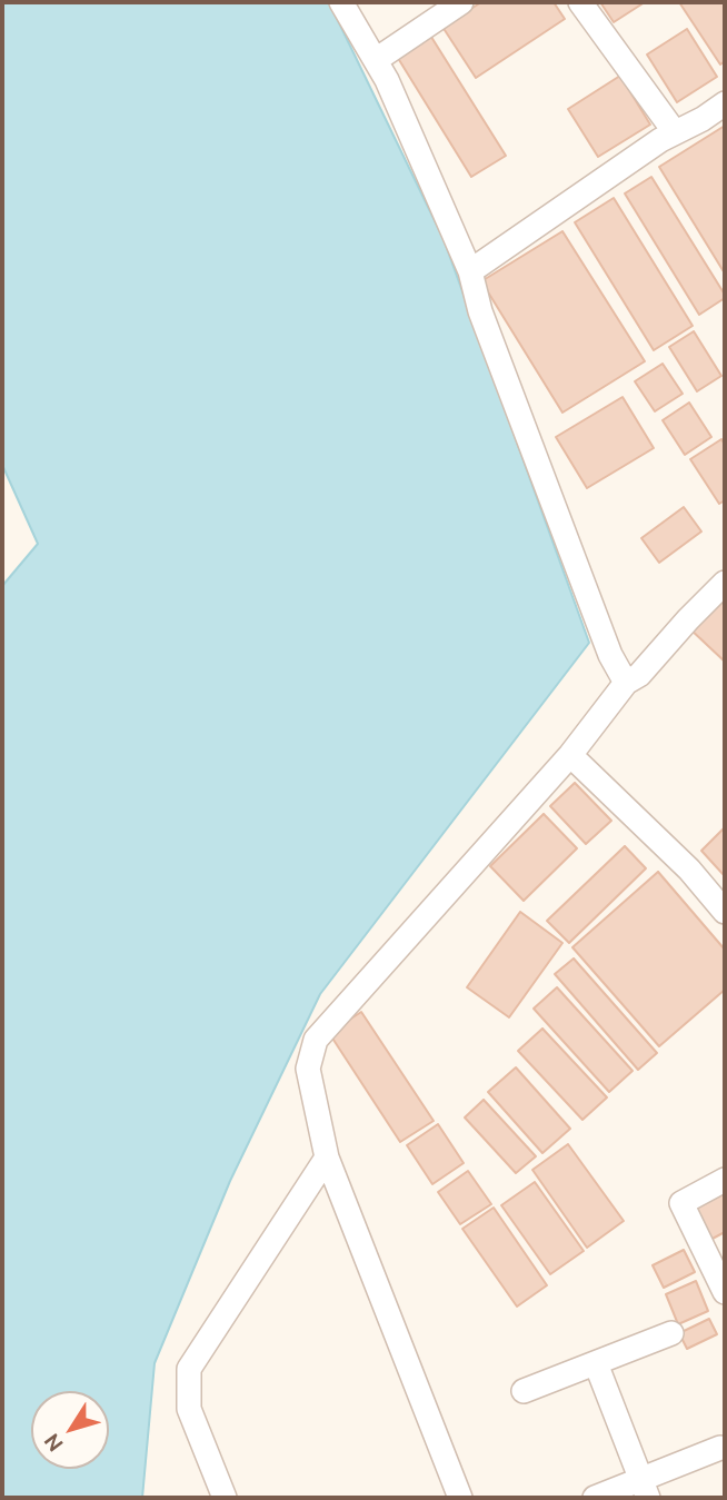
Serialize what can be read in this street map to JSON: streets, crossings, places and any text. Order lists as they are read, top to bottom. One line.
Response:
{"north":"bottom left"}
